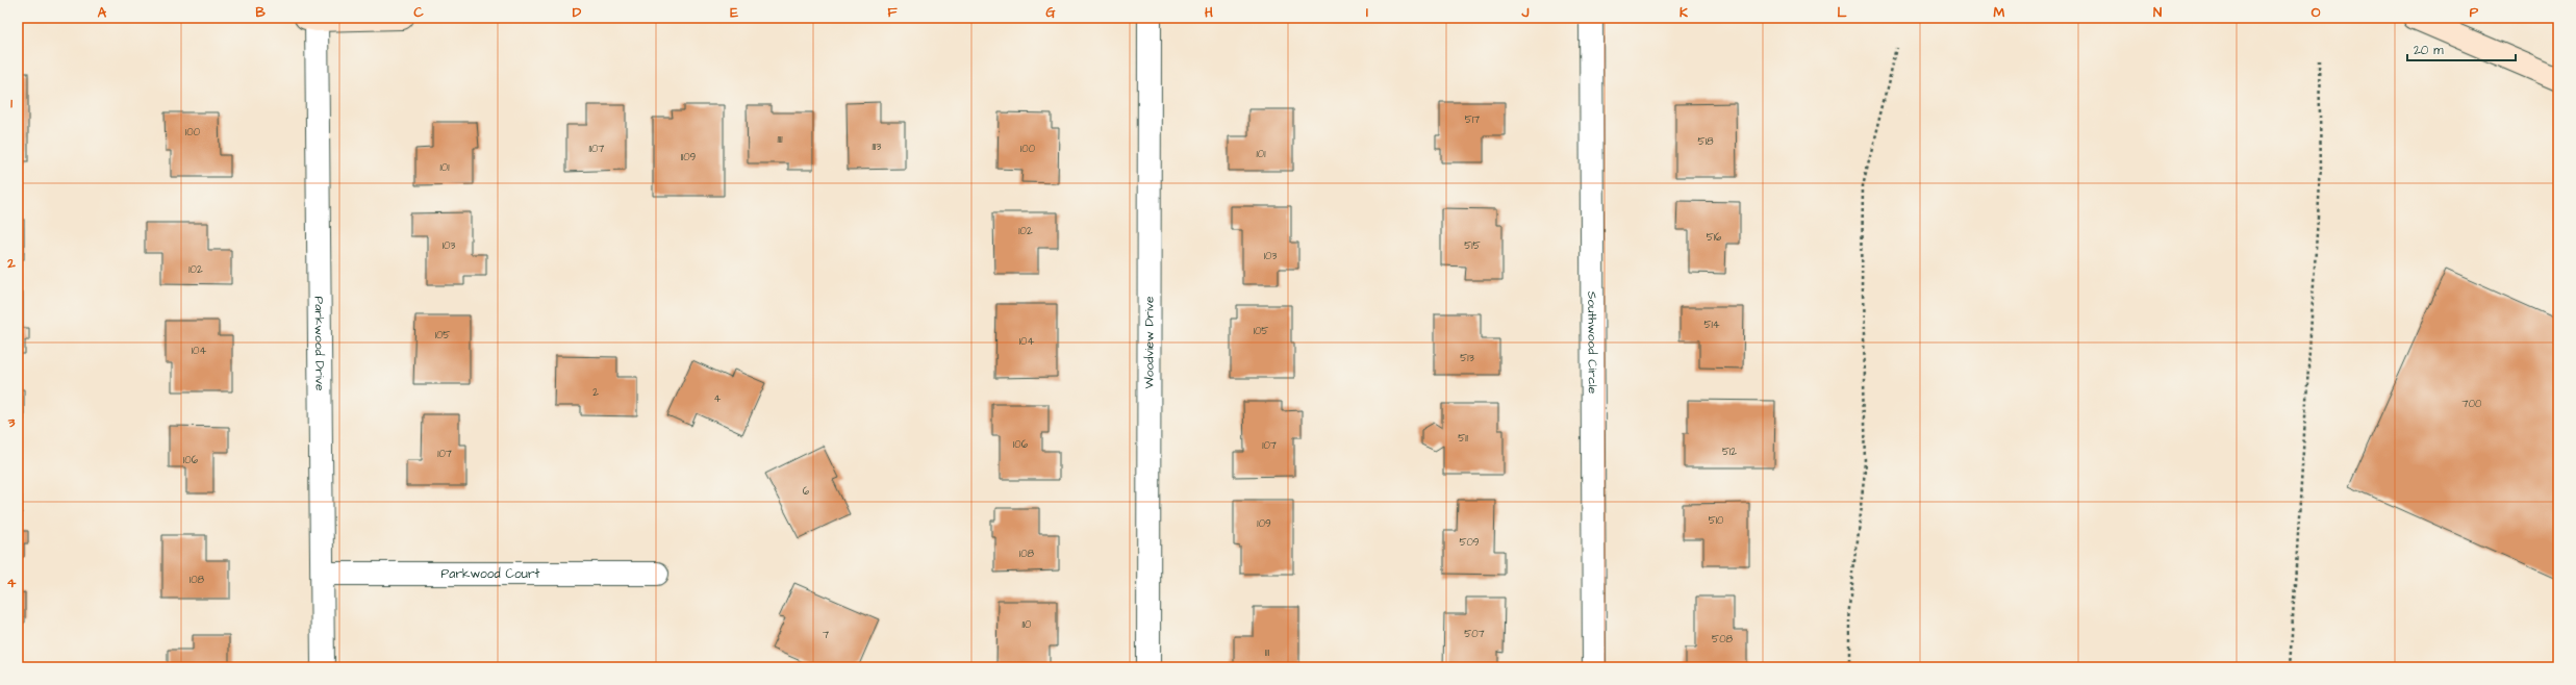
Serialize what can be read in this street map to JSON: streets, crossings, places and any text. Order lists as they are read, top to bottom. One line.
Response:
{"streets":{"street":["Woodview Drive","Southwood Circle","Parkwood Drive","Parkwood Court"]},"crossings":[["Parkwood Drive","Parkwood Court"]],"house_numbers":["517","100","1111","518","1113","1107","100","101","1109","101","102","516","103","515","103","102","514","105","105","104","104","513","2","4","700","511","106","107","512","107","106","6","510","109","509","108","108","110","507","7","508","111"],"scale_bar":"20 m","grid":{"columns":["A","B","C","D","E","F","G","H","I","J","K","L","M","N","O","P"],"rows":["1","2","3","4"]}}
